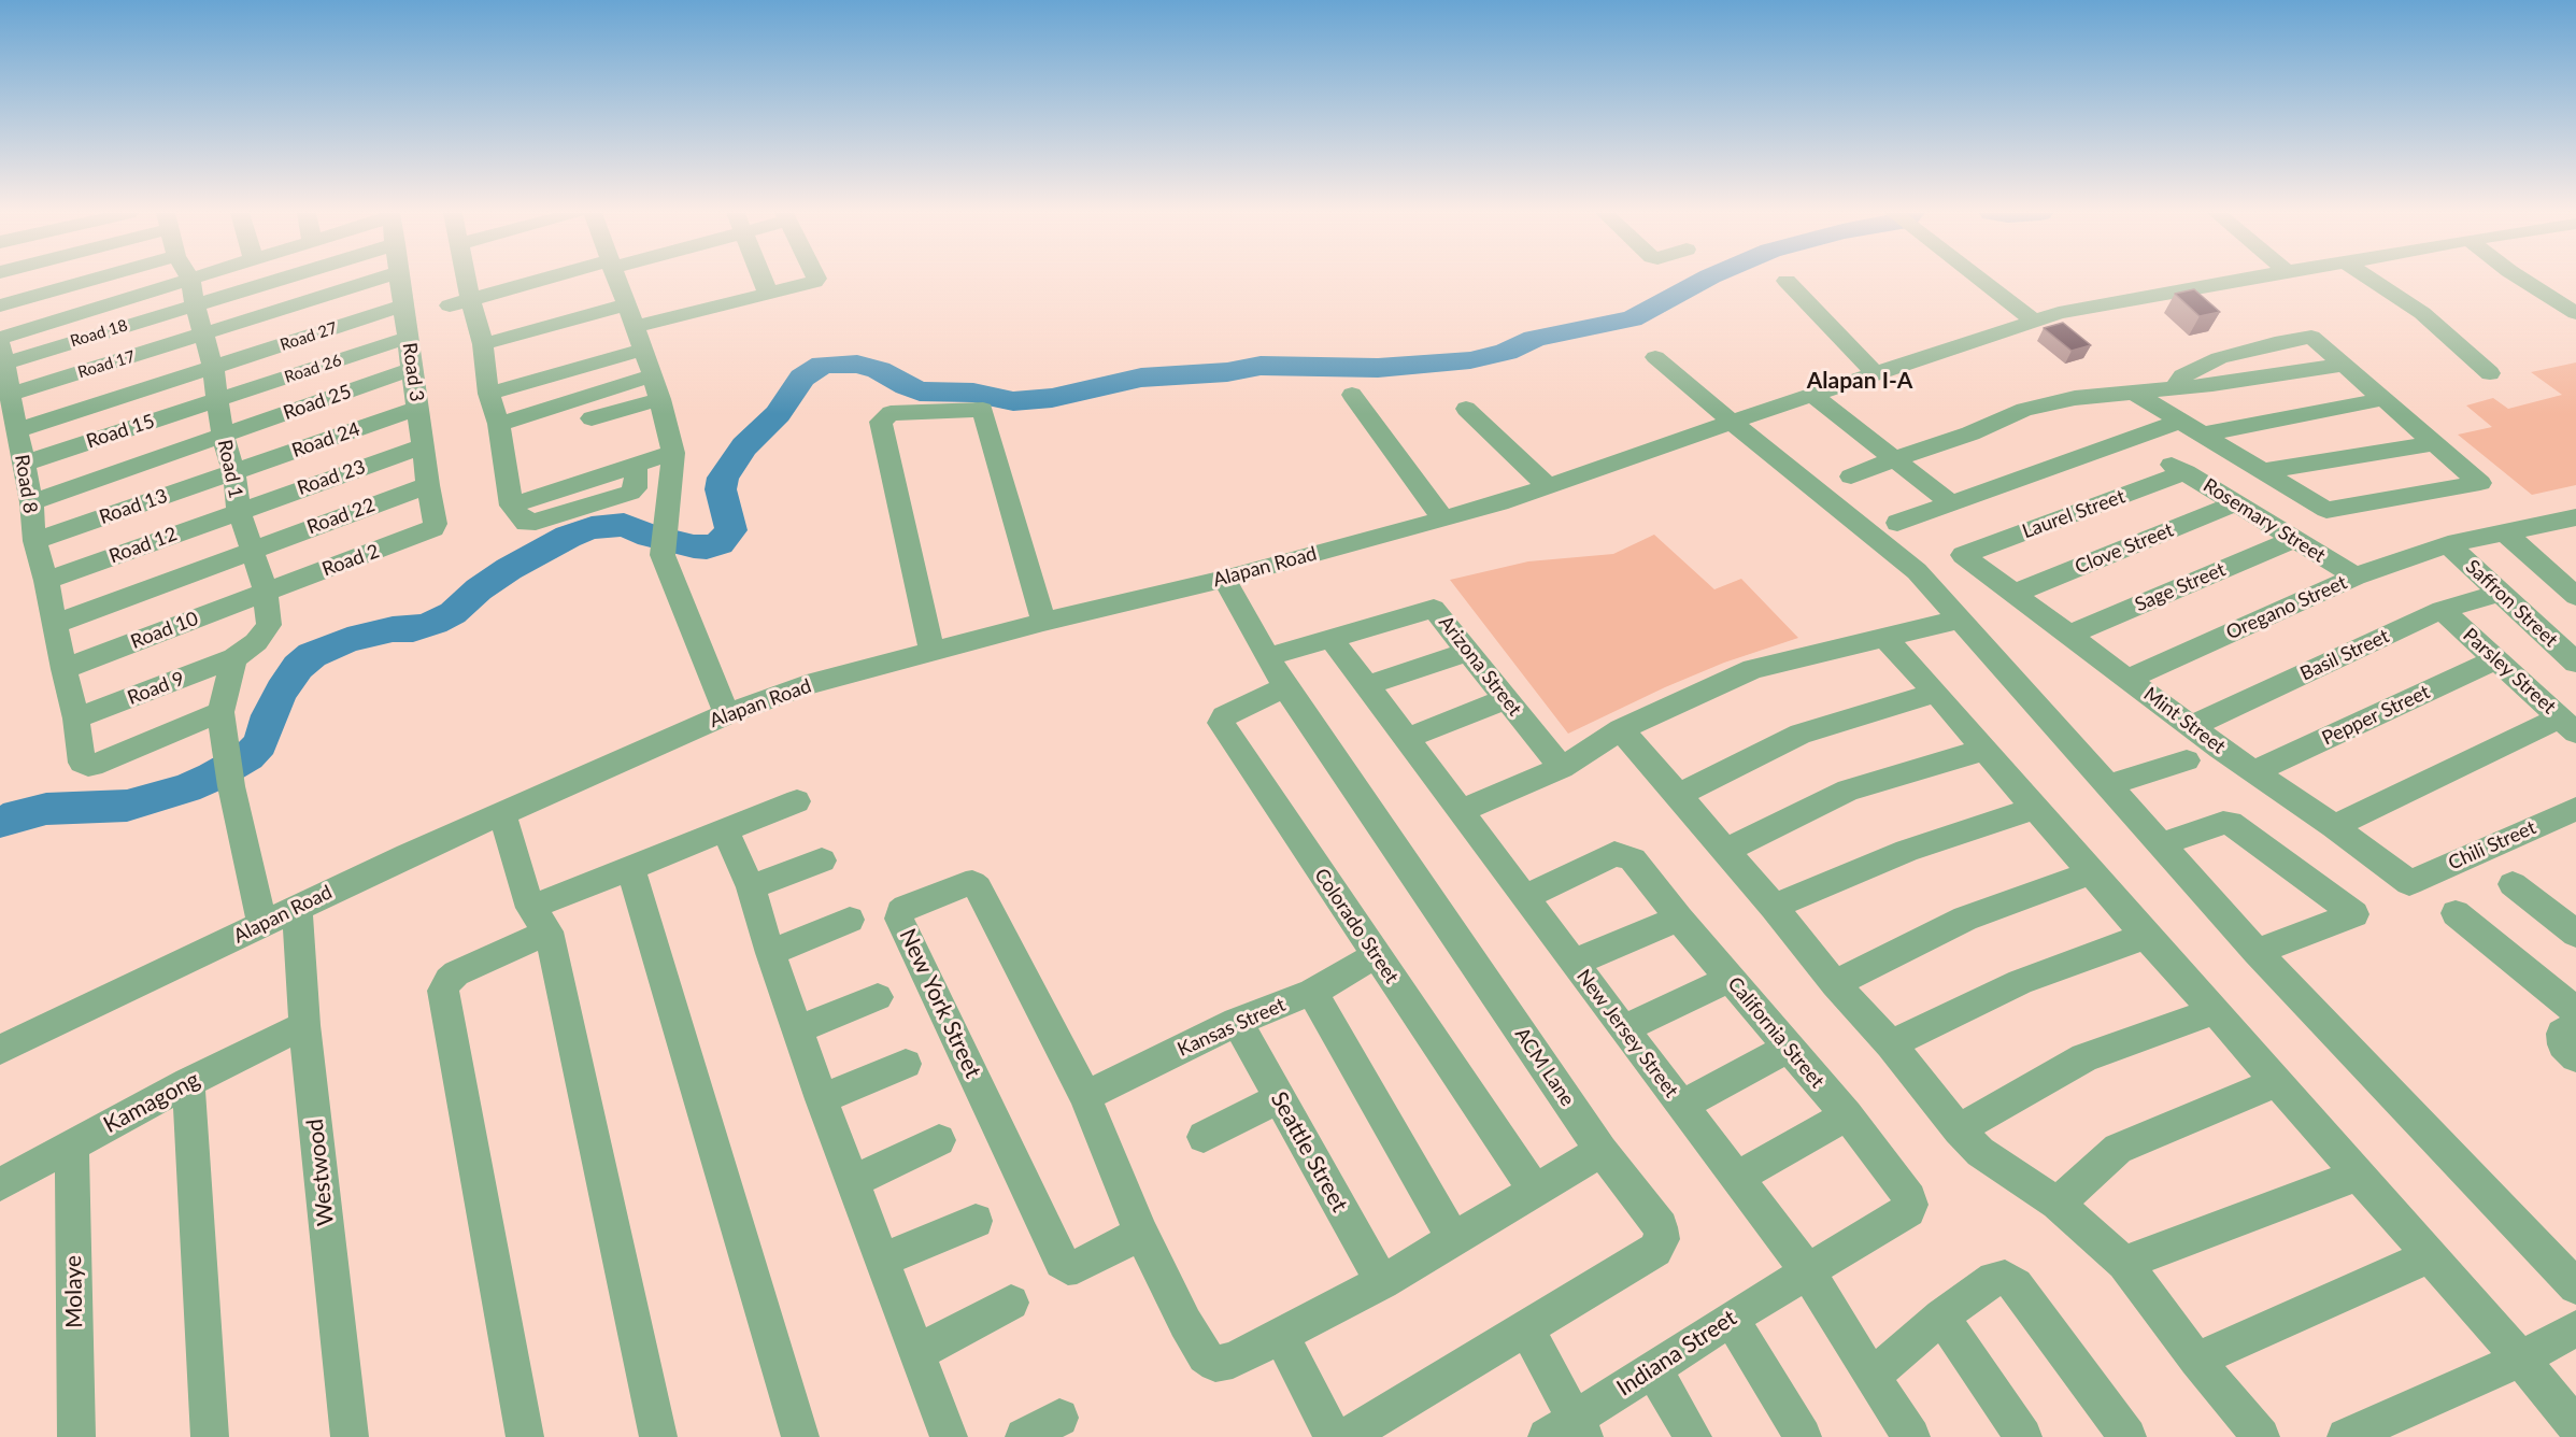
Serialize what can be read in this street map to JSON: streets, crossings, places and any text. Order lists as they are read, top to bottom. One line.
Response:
{"streets":{"street":["Road 18","Road 27","Road 17","Road 26","Road 3","Road 25","Road 15","Road 24","Road 1","Road 23","Road 8","Road 13","Laurel Street","Road 22","Rosemary Street","Road 12","Clove Street","Road 2","Alapan Road","Sage Street","Saffron Street","Oregano Street","Road 10","Basil Street","Arizona Street","Parsley Street","Road 9","Pepper Street","Mint Street","Chili Street","Colorado Street","New York Street","Kansas Street","California Street","New Jersey Street","ACM Lane","Kamagong","Seattle Street","Westwood","Molaye","Indiana Street"]},"crossings":[["Road 18","Road 1"],["Road 18","Road 8"],["Road 27","Road 3"],["Road 27","Road 1"],["Road 27","Road 8"],["Road 17","Road 1"],["Road 17","Road 8"],["Road 26","Road 3"],["Road 26","Road 15"],["Road 26","Road 1"],["Road 3","Road 25"],["Road 3","Road 24"],["Road 3","Road 23"],["Road 3","Road 22"],["Road 3","Road 2"],["Road 25","Road 1"],["Road 25","Road 8"],["Road 15","Road 1"],["Road 15","Road 8"],["Road 24","Road 1"],["Road 24","Road 13"],["Road 1","Road 23"],["Road 1","Road 13"],["Road 1","Road 22"],["Road 1","Road 12"],["Road 1","Road 2"],["Road 1","Road 10"],["Road 1","Road 9"],["Road 23","Road 12"],["Road 8","Road 13"],["Road 8","Road 12"],["Road 8","Road 10"],["Road 8","Road 9"],["Laurel Street","Rosemary Street"],["Laurel Street","Mint Street"],["Rosemary Street","Clove Street"],["Rosemary Street","Sage Street"],["Rosemary Street","Oregano Street"],["Clove Street","Mint Street"],["Road 2","Road 10"],["Alapan Road","ACM Lane"],["Alapan Road","Westwood"],["Sage Street","Mint Street"],["Saffron Street","Oregano Street"],["Saffron Street","Basil Street"],["Oregano Street","Mint Street"],["Basil Street","Parsley Street"],["Basil Street","Mint Street"],["Arizona Street","New Jersey Street"],["Arizona Street","ACM Lane"],["Parsley Street","Pepper Street"],["Pepper Street","Mint Street"],["Mint Street","Chili Street"],["Colorado Street","Kansas Street"],["Colorado Street","ACM Lane"],["New York Street","Kansas Street"],["Kansas Street","Seattle Street"],["California Street","New Jersey Street"],["California Street","Indiana Street"],["New Jersey Street","Indiana Street"],["Kamagong","Westwood"],["Kamagong","Molaye"]],"districts":["Alapan I-A"]}
